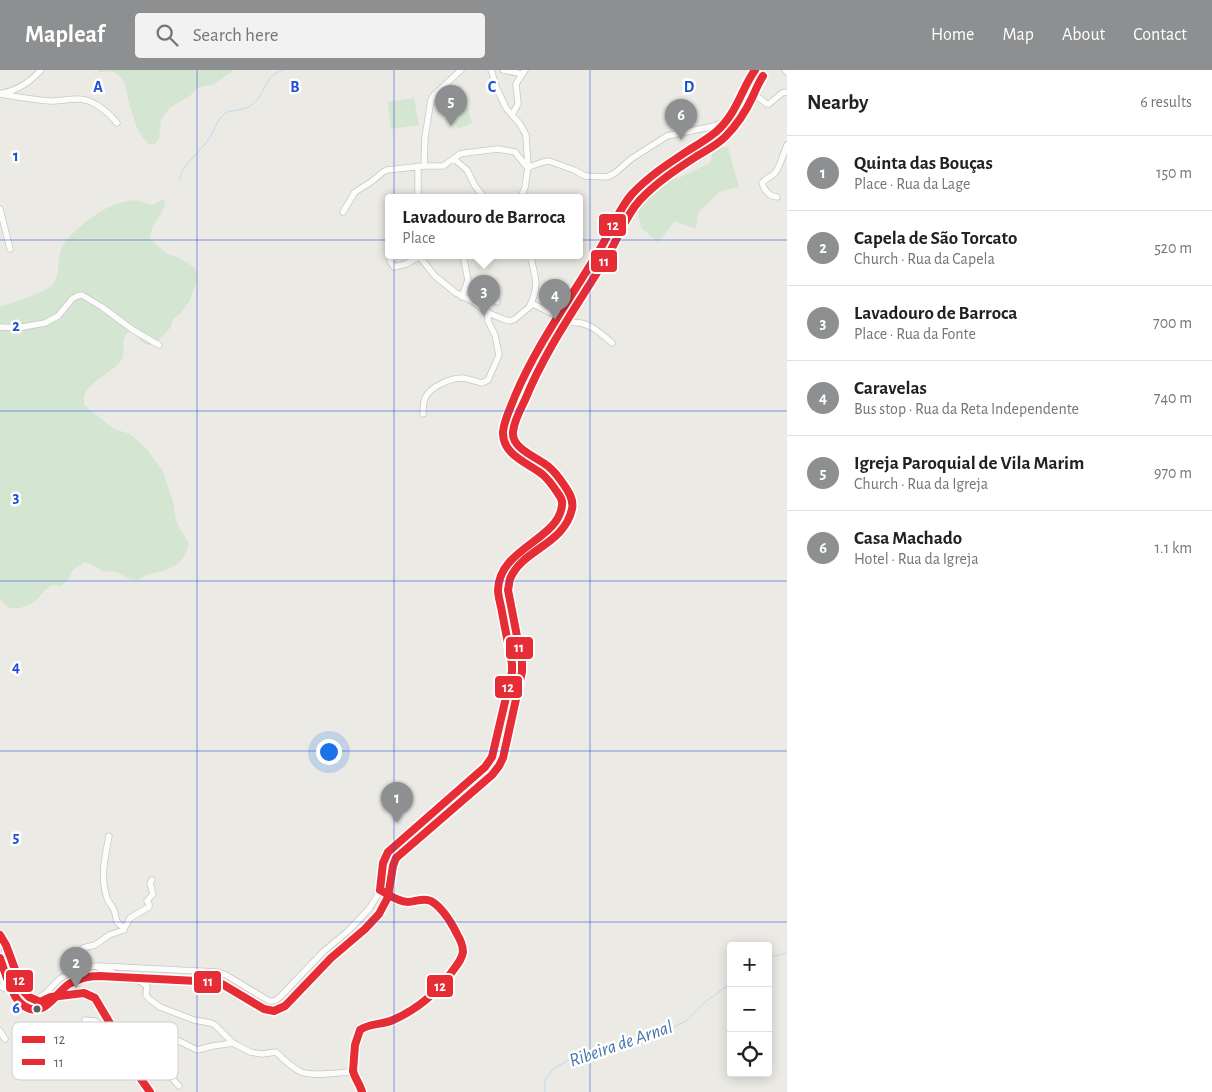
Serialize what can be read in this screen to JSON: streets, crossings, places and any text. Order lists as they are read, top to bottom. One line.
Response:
{"water":["Ribeira de Arnal"],"lines":["transit line 12","transit line 11"],"legend":["12","11"],"page":{"header":"Mapleaf","search":"Search here","nav":["Home","Map","About","Contact"],"heading":["Nearby","6 results"],"pins":["5","6","3","4","1","2"],"list":[{"mark":"1","name":"Quinta das Bouças","note":"Place · Rua da Lage","value":"150 m"},{"mark":"2","name":"Capela de São Torcato","note":"Church · Rua da Capela","value":"520 m"},{"mark":"3","name":"Lavadouro de Barroca","note":"Place · Rua da Fonte","value":"700 m"},{"mark":"4","name":"Caravelas","note":"Bus stop · Rua da Reta Independente","value":"740 m"},{"mark":"5","name":"Igreja Paroquial de Vila Marim","note":"Church · Rua da Igreja","value":"970 m"},{"mark":"6","name":"Casa Machado","note":"Hotel · Rua da Igreja","value":"1.1 km"}],"popup":["Lavadouro de Barroca","Place"],"map_buttons":["+","−"]},"grid":{"columns":["A","B","C","D"],"rows":["1","2","3","4","5","6"]}}
